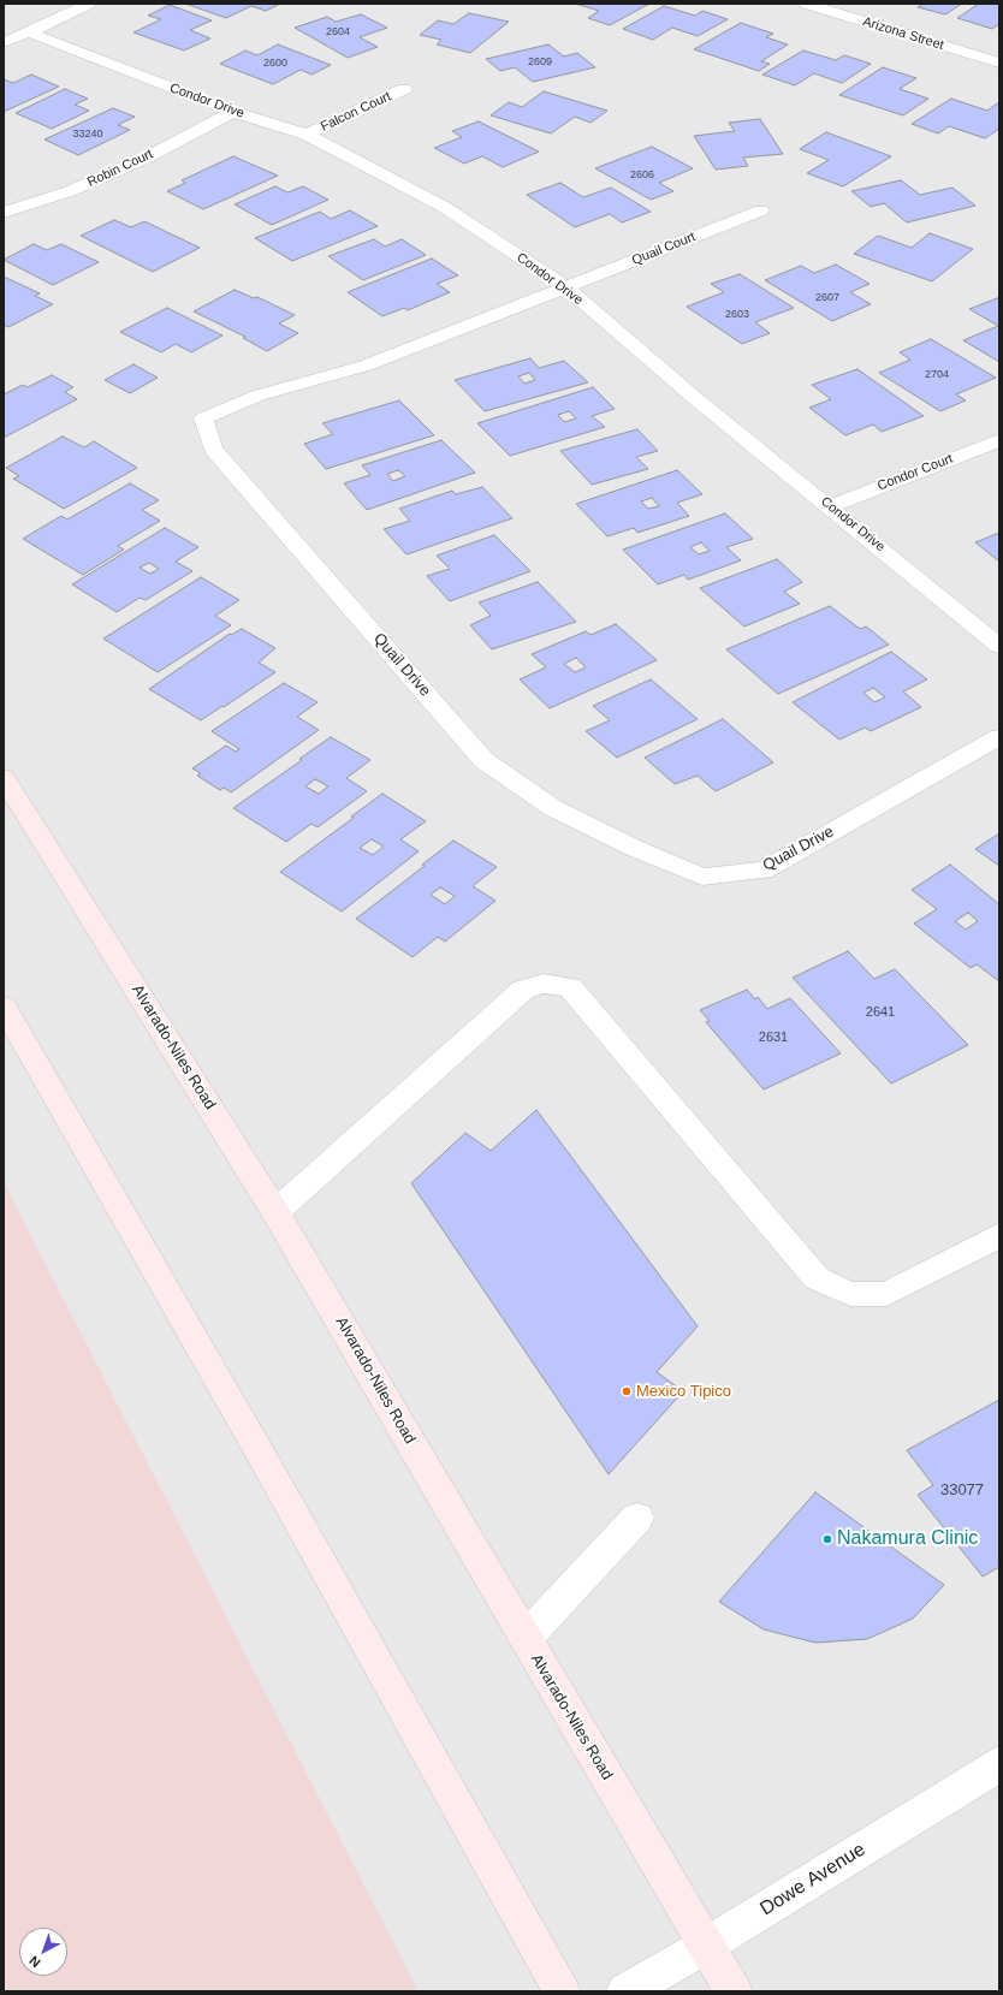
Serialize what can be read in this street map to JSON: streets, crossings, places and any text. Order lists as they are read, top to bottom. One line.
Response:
{"streets":{"main road":["Alvarado-Niles Road"],"street":["Arizona Street","Condor Drive","Falcon Court","Robin Court","Quail Court","Condor Court","Quail Drive","Dowe Avenue"]},"crossings":[["Condor Drive","Falcon Court"],["Condor Drive","Robin Court"],["Condor Drive","Quail Court"],["Condor Drive","Condor Court"],["Condor Drive","Quail Drive"],["Quail Court","Quail Drive"],["Alvarado-Niles Road","Dowe Avenue"]],"places":["Mexico Tipico","Nakamura Clinic"],"house_numbers":["2604","2609","2600","33240","2606","2607","2603","2704","2641","2631","33077"],"north":"bottom left"}
